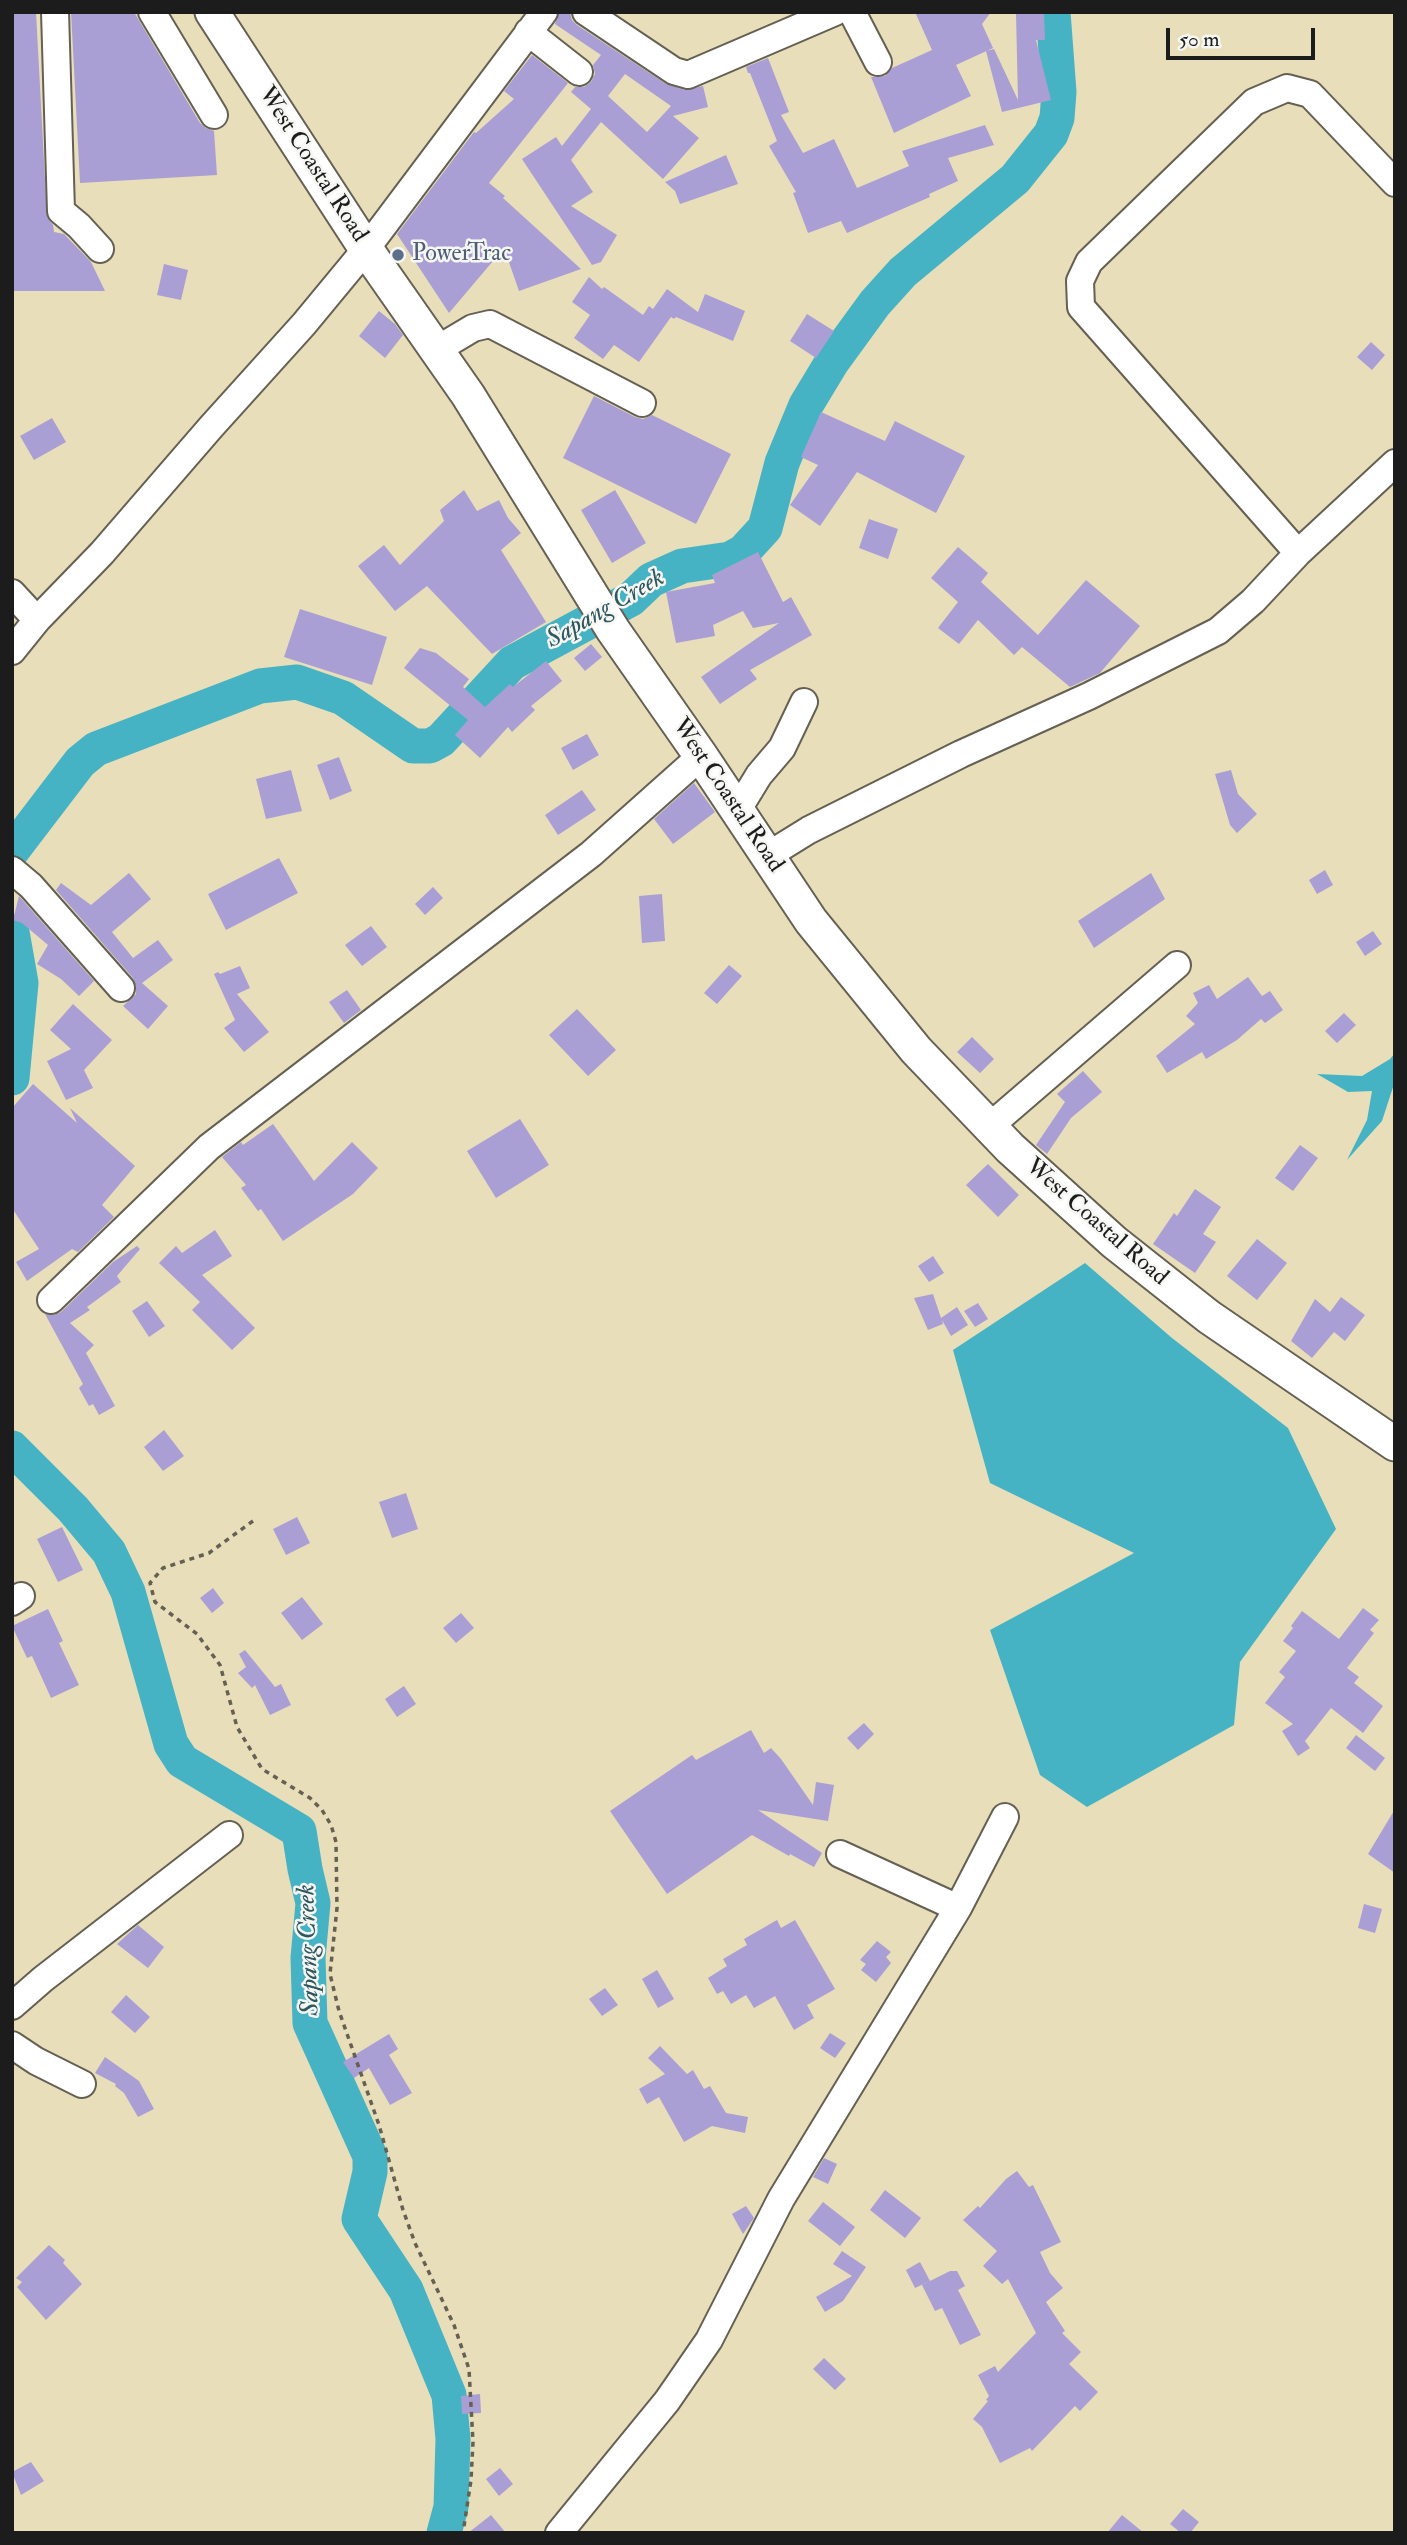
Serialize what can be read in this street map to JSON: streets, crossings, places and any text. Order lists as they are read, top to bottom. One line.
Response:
{"streets":{"main road":["West Coastal Road"]},"water":["Sapang Creek"],"places":["PowerTrac"],"scale_bar":"50 m"}
